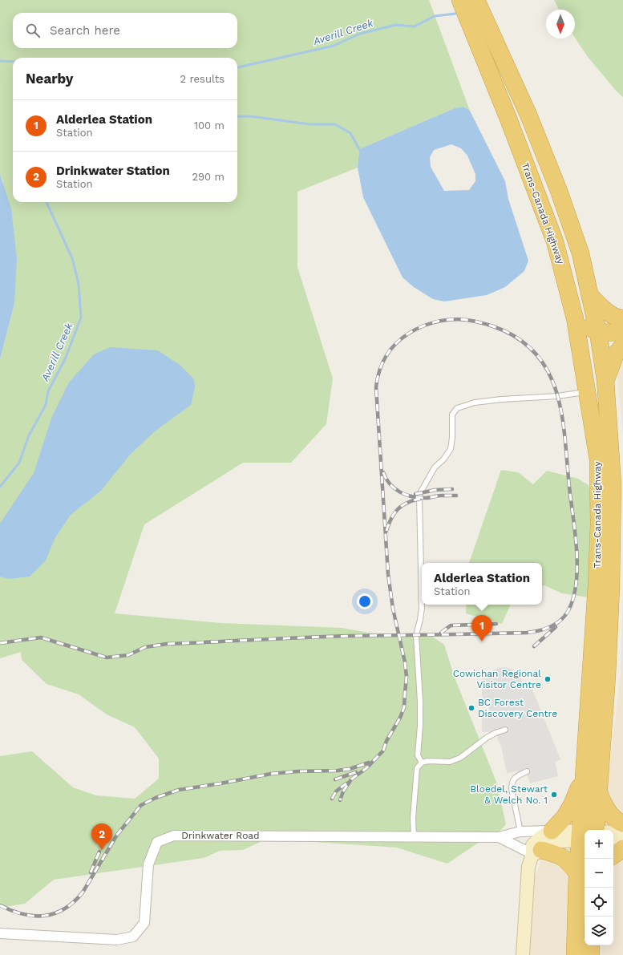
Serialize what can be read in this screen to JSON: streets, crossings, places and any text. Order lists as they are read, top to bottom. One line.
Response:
{"streets":{"highway":["Trans-Canada Highway"],"street":["Drinkwater Road"]},"water":["Averill Creek"],"places":["Cowichan Regional Visitor Centre","BC Forest Discovery Centre","Bloedel, Stewart & Welch No. 1"],"north":"bottom","page":{"search":"Search here","heading":["Nearby","2 results"],"list":[{"mark":"1","name":"Alderlea Station","note":"Station","value":"100 m"},{"mark":"2","name":"Drinkwater Station","note":"Station","value":"290 m"}],"popup":["Alderlea Station","Station"],"pins":["1","2"],"map_buttons":["+","−"]}}
